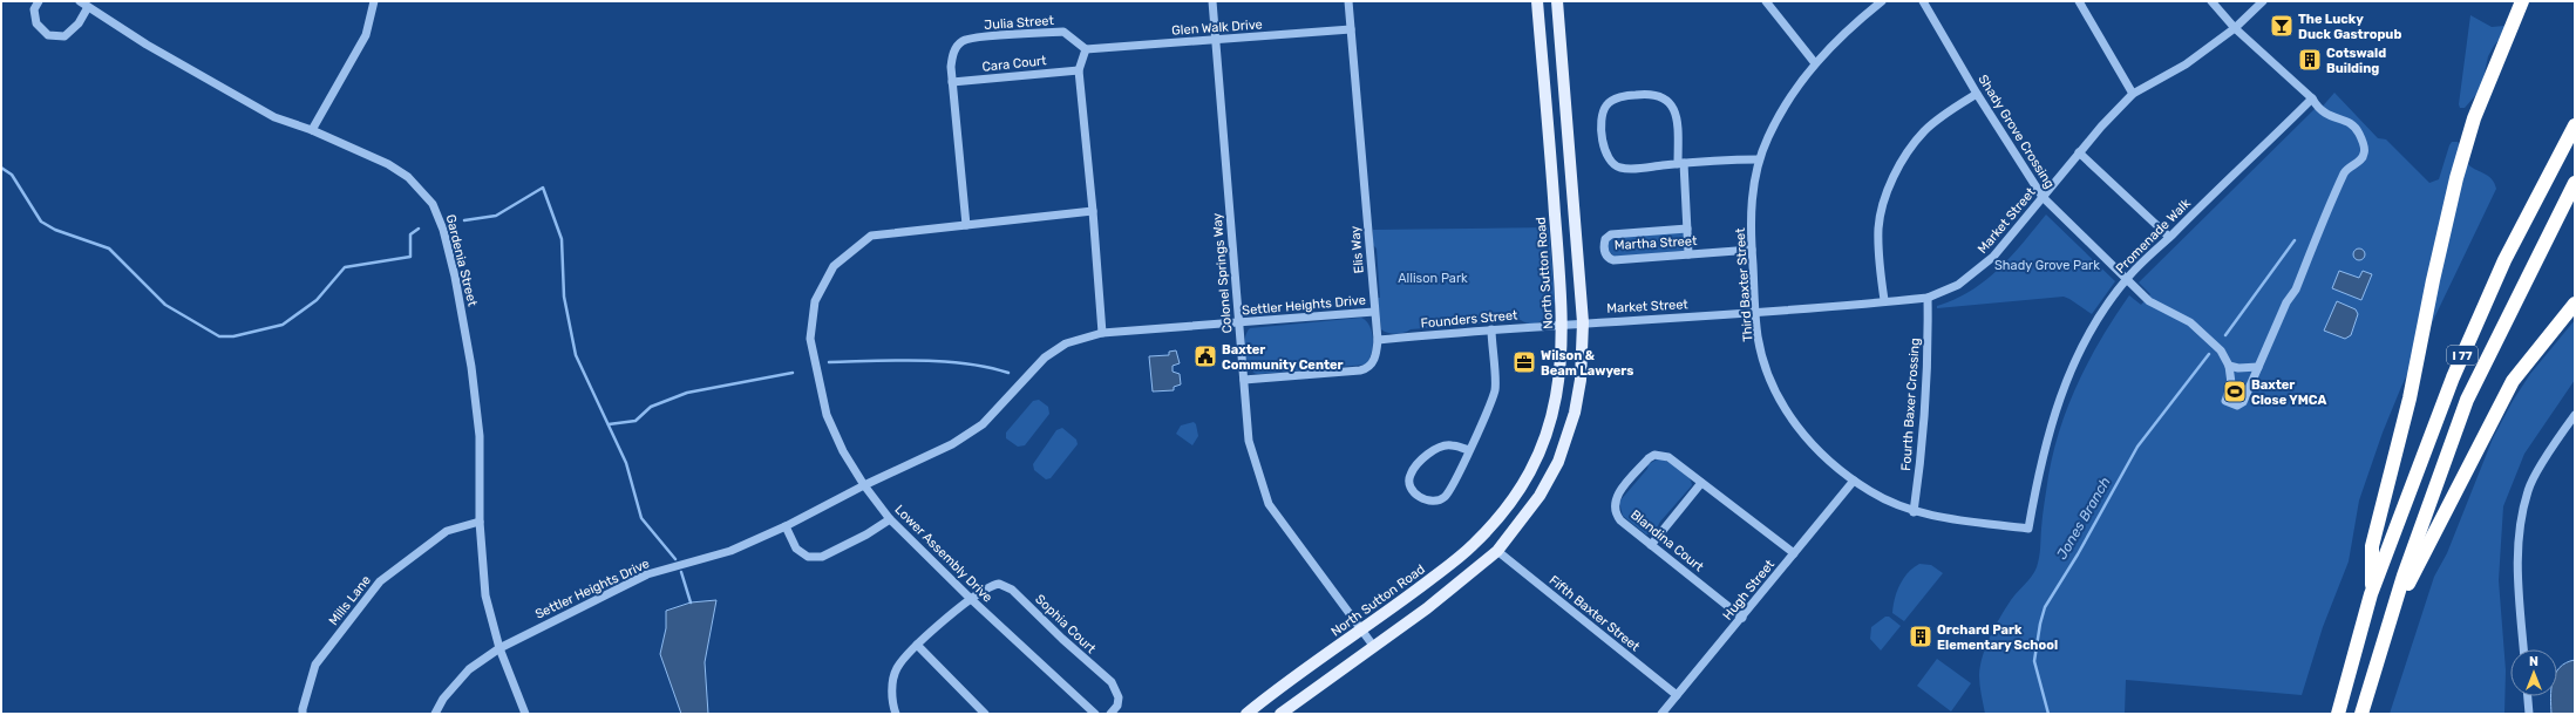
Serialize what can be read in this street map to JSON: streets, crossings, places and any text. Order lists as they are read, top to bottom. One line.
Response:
{"streets":{"highway":["I 77"],"main road":["North Sutton Road"],"street":["Julia Street","Glen Walk Drive","Cara Court","Shady Grove Crossing","Market Street","Promenade Walk","Martha Street","Elis Way","Gardenia Street","Colonel Springs Way","Third Baxter Street","Settler Heights Drive","Founders Street","Fourth Baxer Crossing","Blandina Court","Lower Assembly Drive","Hugh Street","Mills Lane","Fifth Baxter Street","Sophia Court"]},"crossings":[["Julia Street","Glen Walk Drive"],["Julia Street","Cara Court"],["Julia Street","Lower Assembly Drive"],["Glen Walk Drive","Elis Way"],["Glen Walk Drive","Colonel Springs Way"],["Shady Grove Crossing","Market Street"],["Shady Grove Crossing","Promenade Walk"],["Market Street","North Sutton Road"],["Market Street","Third Baxter Street"],["Market Street","Founders Street"],["Market Street","Fourth Baxer Crossing"],["Promenade Walk","Third Baxter Street"],["Martha Street","Third Baxter Street"],["Elis Way","Colonel Springs Way"],["Elis Way","Settler Heights Drive"],["Elis Way","Founders Street"],["Gardenia Street","Settler Heights Drive"],["Gardenia Street","Mills Lane"],["Colonel Springs Way","North Sutton Road"],["Colonel Springs Way","Settler Heights Drive"],["North Sutton Road","Founders Street"],["Third Baxter Street","Fourth Baxer Crossing"],["Third Baxter Street","Hugh Street"],["Settler Heights Drive","Lower Assembly Drive"],["Blandina Court","Hugh Street"],["Lower Assembly Drive","Sophia Court"],["Hugh Street","Fifth Baxter Street"]],"water":["Jones Branch"],"parks":["Shady Grove Park","Allison Park"],"places":{"bar":["The Lucky Duck Gastropub"],"building":["Cotswald Building","Orchard Park Elementary School"],"public building":["Baxter Community Center"],"office":["Wilson & Beam Lawyers"],"sports":["Baxter Close YMCA"]},"north":"top"}
